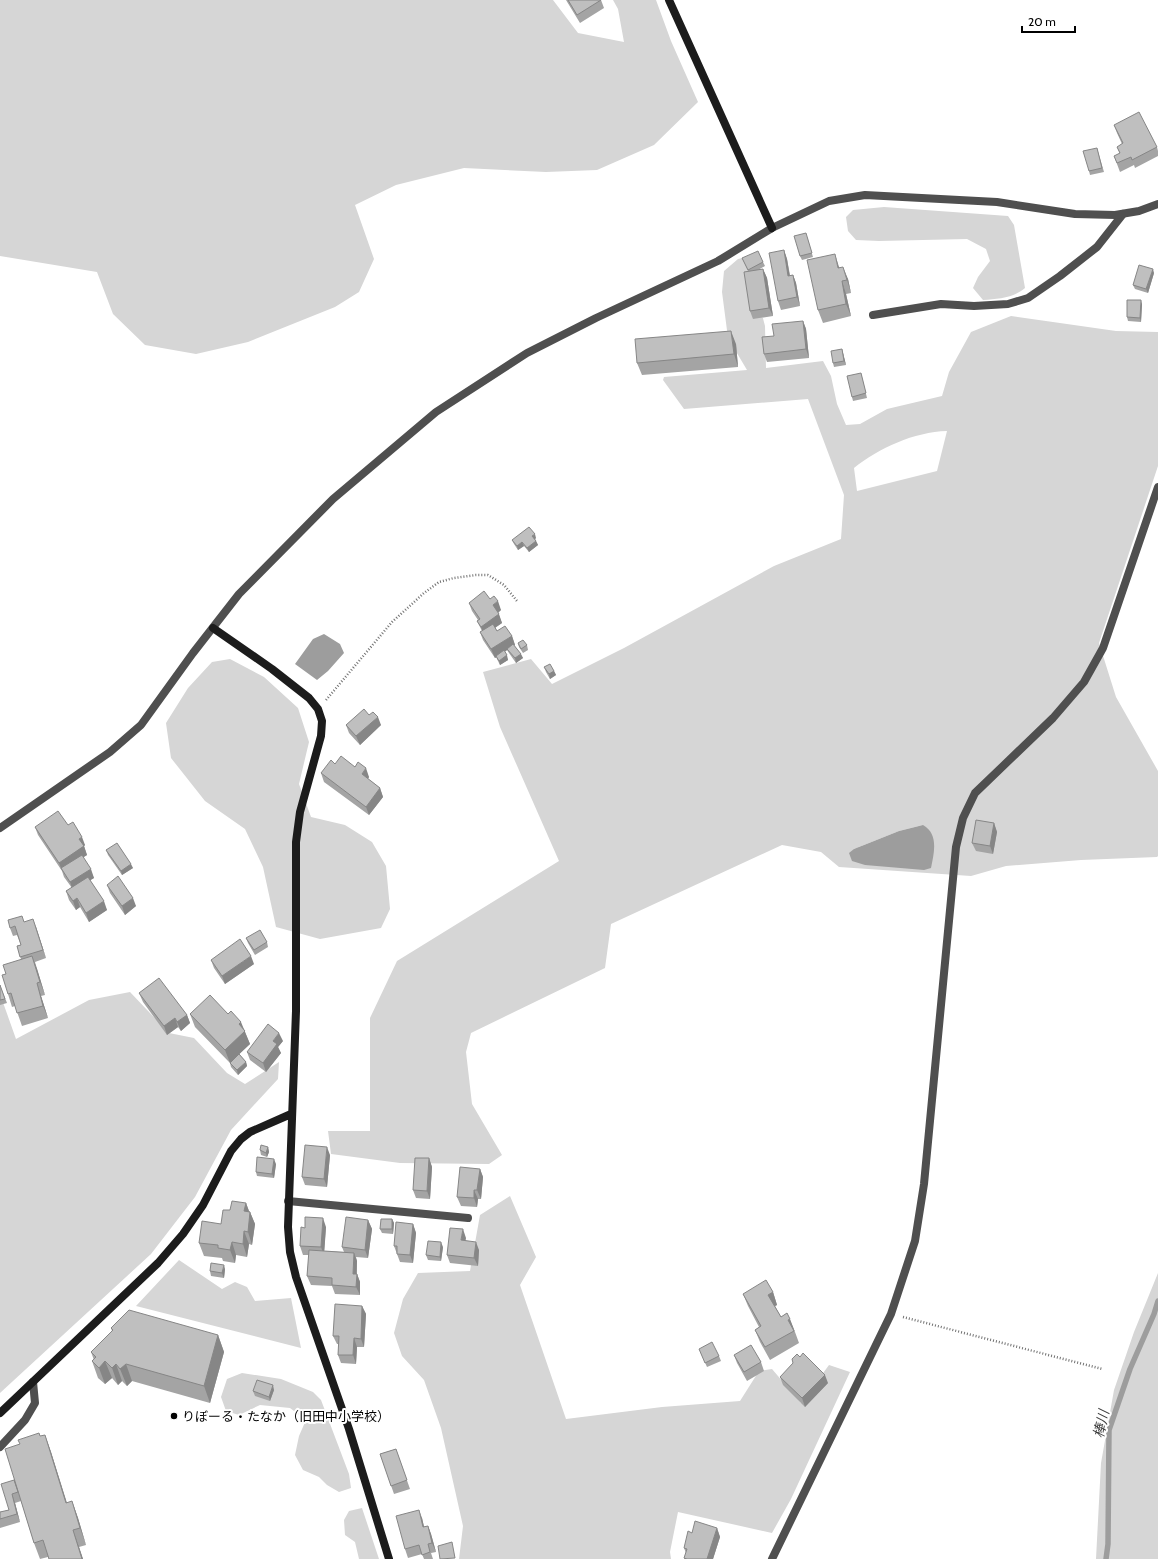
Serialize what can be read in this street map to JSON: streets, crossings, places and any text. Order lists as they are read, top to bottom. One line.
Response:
{"water":["棒川"],"places":["りぼーる・たなか（旧田中小学校）"],"scale_bar":"20 m"}
